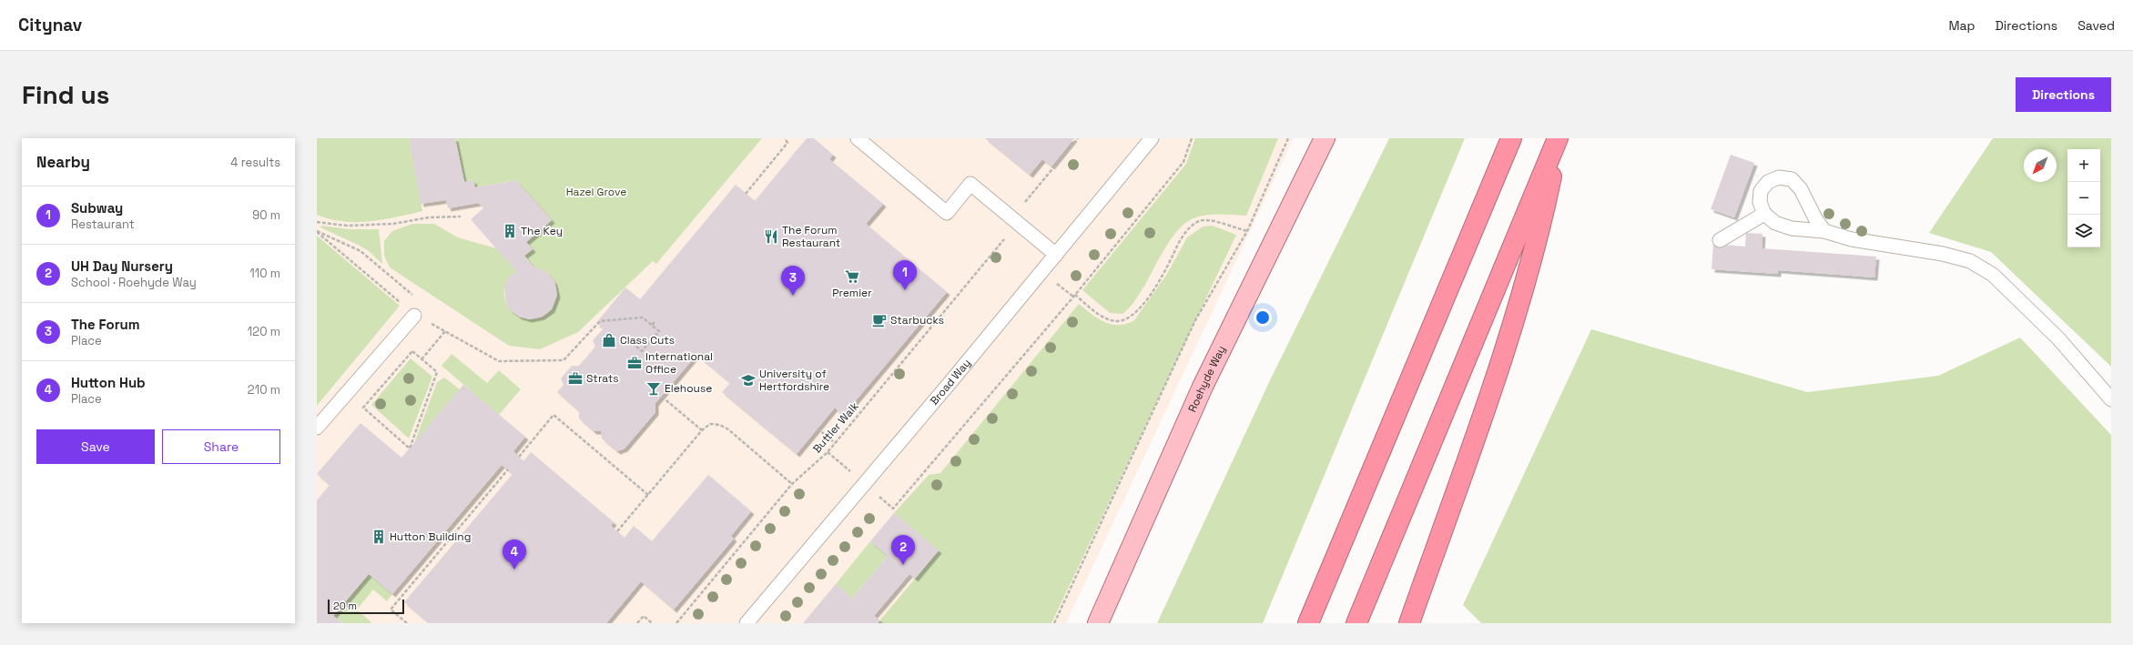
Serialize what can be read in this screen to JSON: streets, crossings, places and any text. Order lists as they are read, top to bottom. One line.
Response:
{"streets":{"main road":["Roehyde Way"],"lane":["Broad Way"],"path":["Buttler Walk"]},"parks":["Hazel Grove"],"places":{"building":["The Key","Hutton Building"],"restaurant":["The Forum Restaurant"],"supermarket":["Premier"],"cafe":["Starbucks"],"shop":["Class Cuts"],"office":["International Office","Strats"],"school or university":["University of Hertfordshire"],"bar":["Elehouse"]},"scale_bar":"20 m","north":"bottom left","page":{"header":"Citynav","nav":["Map","Directions","Saved"],"buttons":["Directions",["Save","Share"]],"title":"Find us","heading":["Nearby","4 results"],"map_buttons":["+","−"],"list":[{"mark":"1","name":"Subway","note":"Restaurant","value":"90 m"},{"mark":"2","name":"UH Day Nursery","note":"School · Roehyde Way","value":"110 m"},{"mark":"3","name":"The Forum","note":"Place","value":"120 m"},{"mark":"4","name":"Hutton Hub","note":"Place","value":"210 m"}],"pins":["1","3","2","4"],"scale":"20 m"}}
